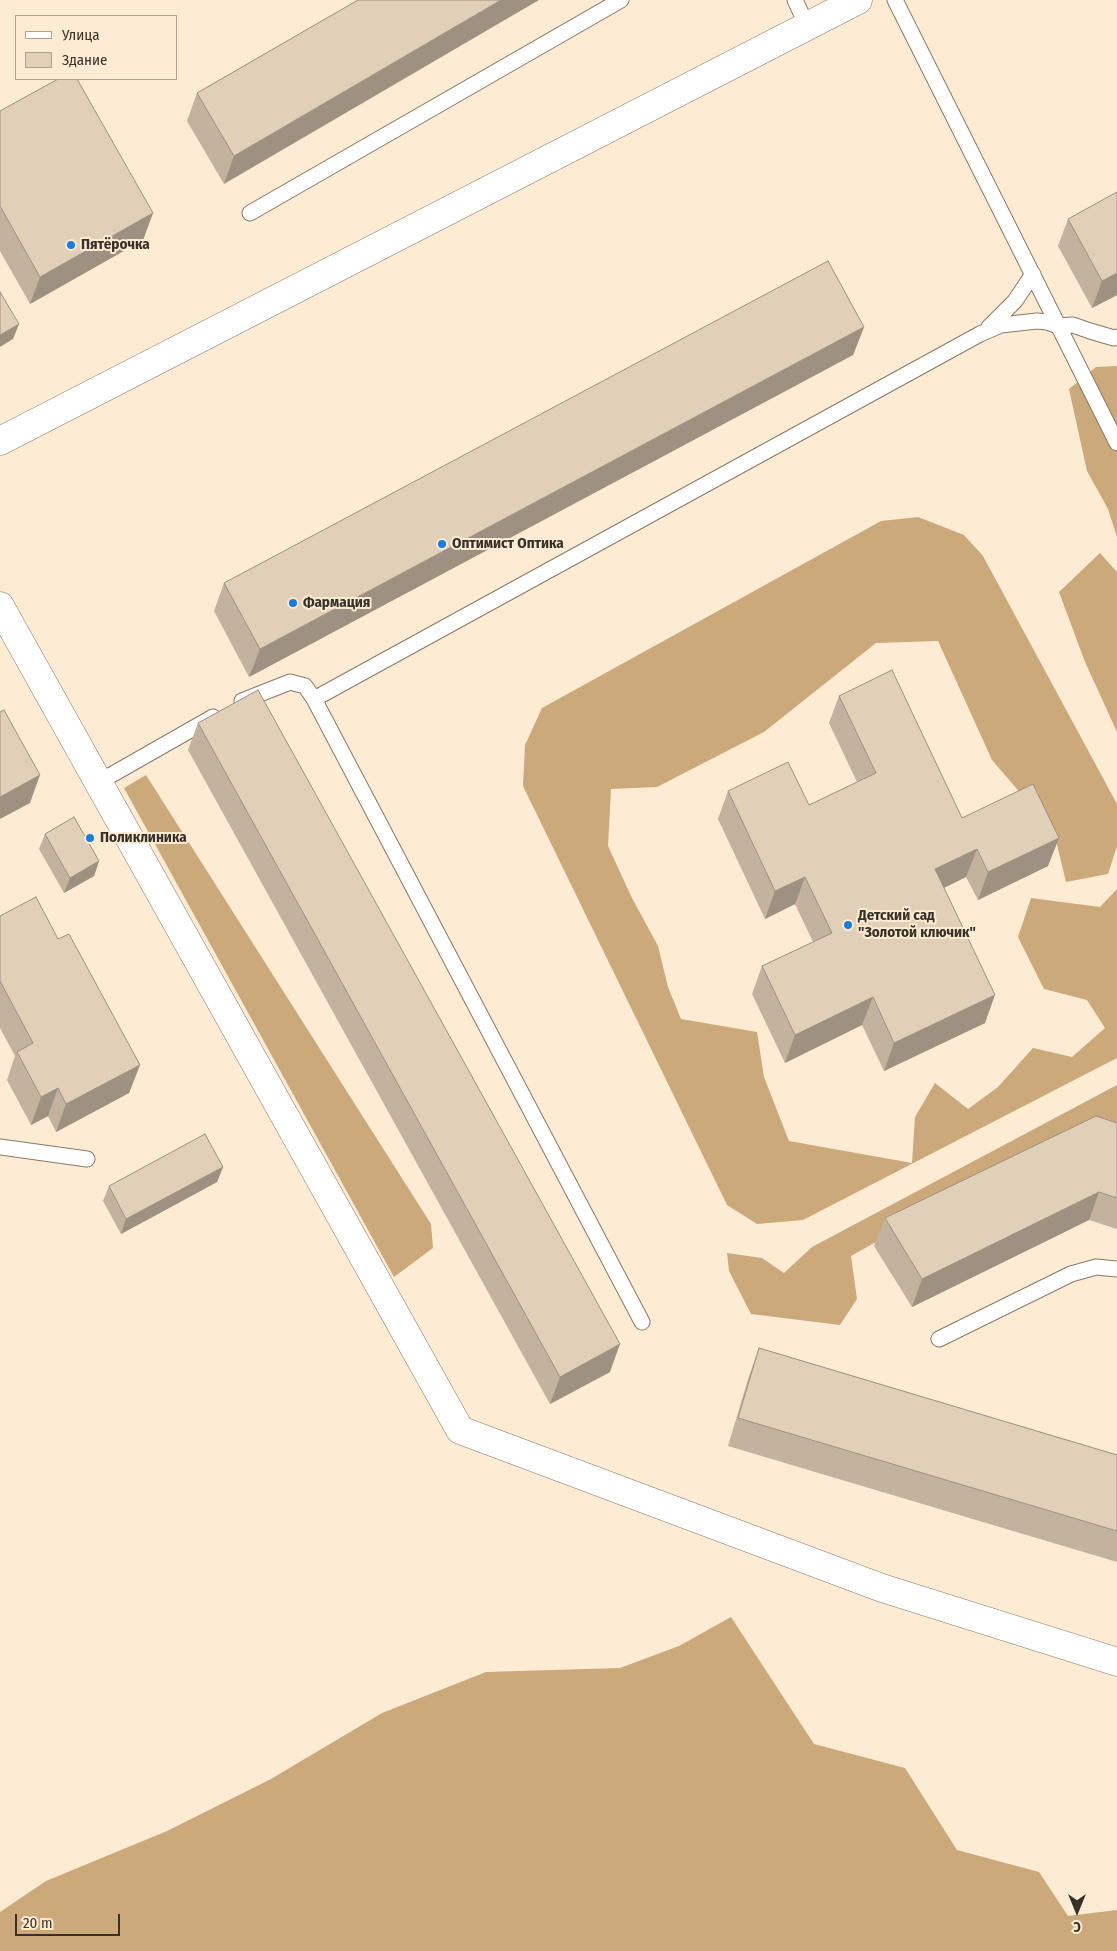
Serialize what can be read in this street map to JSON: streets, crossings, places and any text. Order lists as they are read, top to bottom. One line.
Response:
{"places":["Пятёрочка","Оптимист Оптика","Фармация","Поликлиника","Детский сад \"Золотой ключик\""],"legend":["Улица","Здание"],"scale_bar":"20 m","north":"bottom"}
